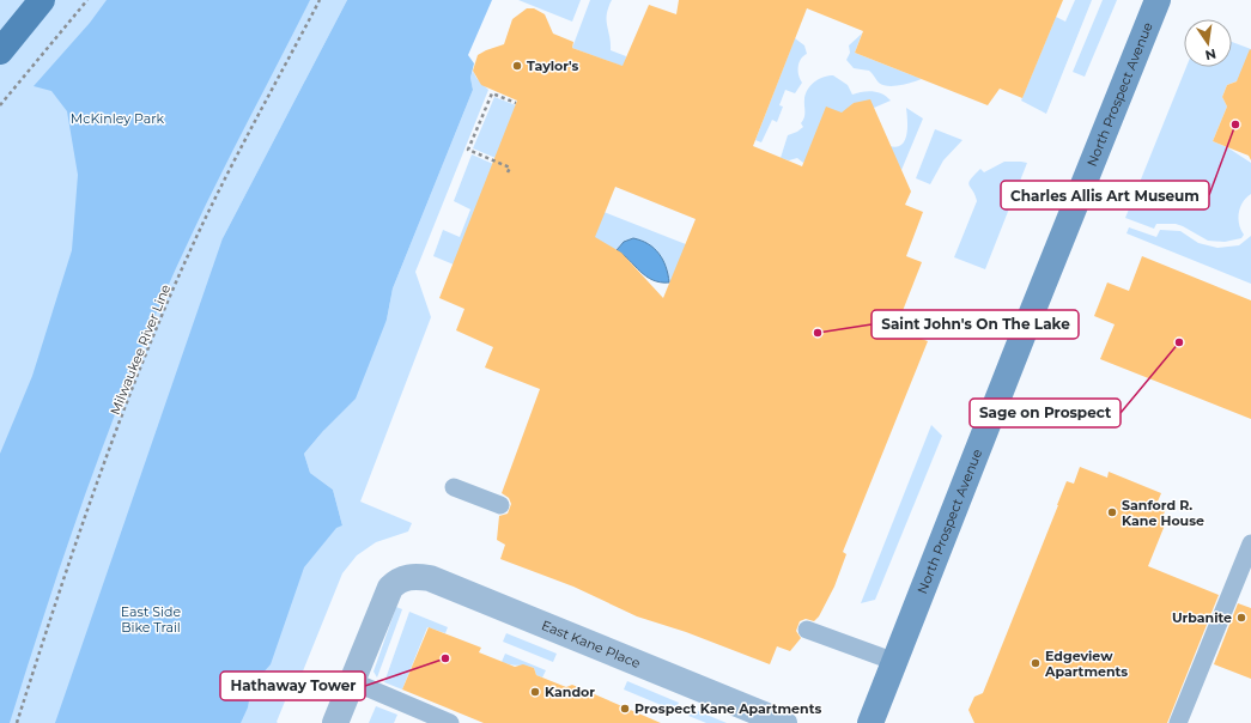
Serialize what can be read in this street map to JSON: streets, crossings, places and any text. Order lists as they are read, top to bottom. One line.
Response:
{"streets":{"main road":["North Prospect Avenue"],"street":["East Kane Place"],"path":["Milwaukee River Line"]},"parks":["McKinley Park","East Side Bike Trail"],"places":["Taylor's","Charles Allis Art Museum","Saint John's On The Lake","Sage on Prospect","Sanford R. Kane House","Urbanite","Hathaway Tower","Edgeview Apartments","Kandor","Prospect Kane Apartments"],"north":"bottom"}
